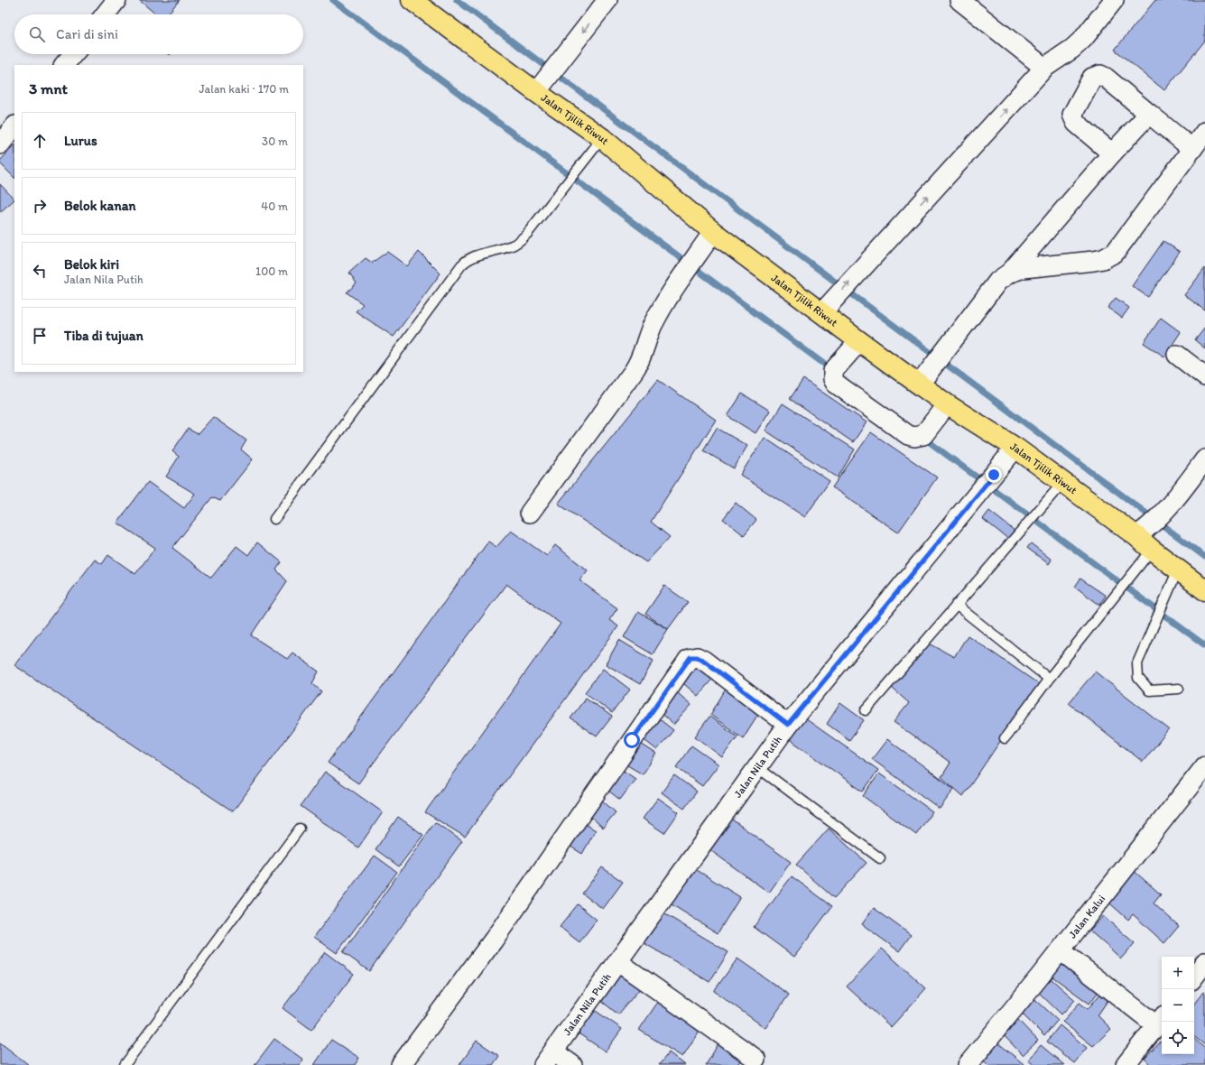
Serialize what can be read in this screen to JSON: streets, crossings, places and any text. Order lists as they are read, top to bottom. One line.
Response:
{"streets":{"highway":["Jalan Tjilik Riwut"],"street":["Jalan Nila Putih","Jalan Kalui"]},"crossings":[["Jalan Tjilik Riwut","Jalan Nila Putih"]],"page":{"search":"Cari di sini","heading":["3 mnt","Jalan kaki · 170 m"],"list":[["Lurus","30 m"],["Belok kanan","40 m"],["Belok kiri","Jalan Nila Putih","100 m"],"Tiba di tujuan"],"map_buttons":["+","−"]}}
